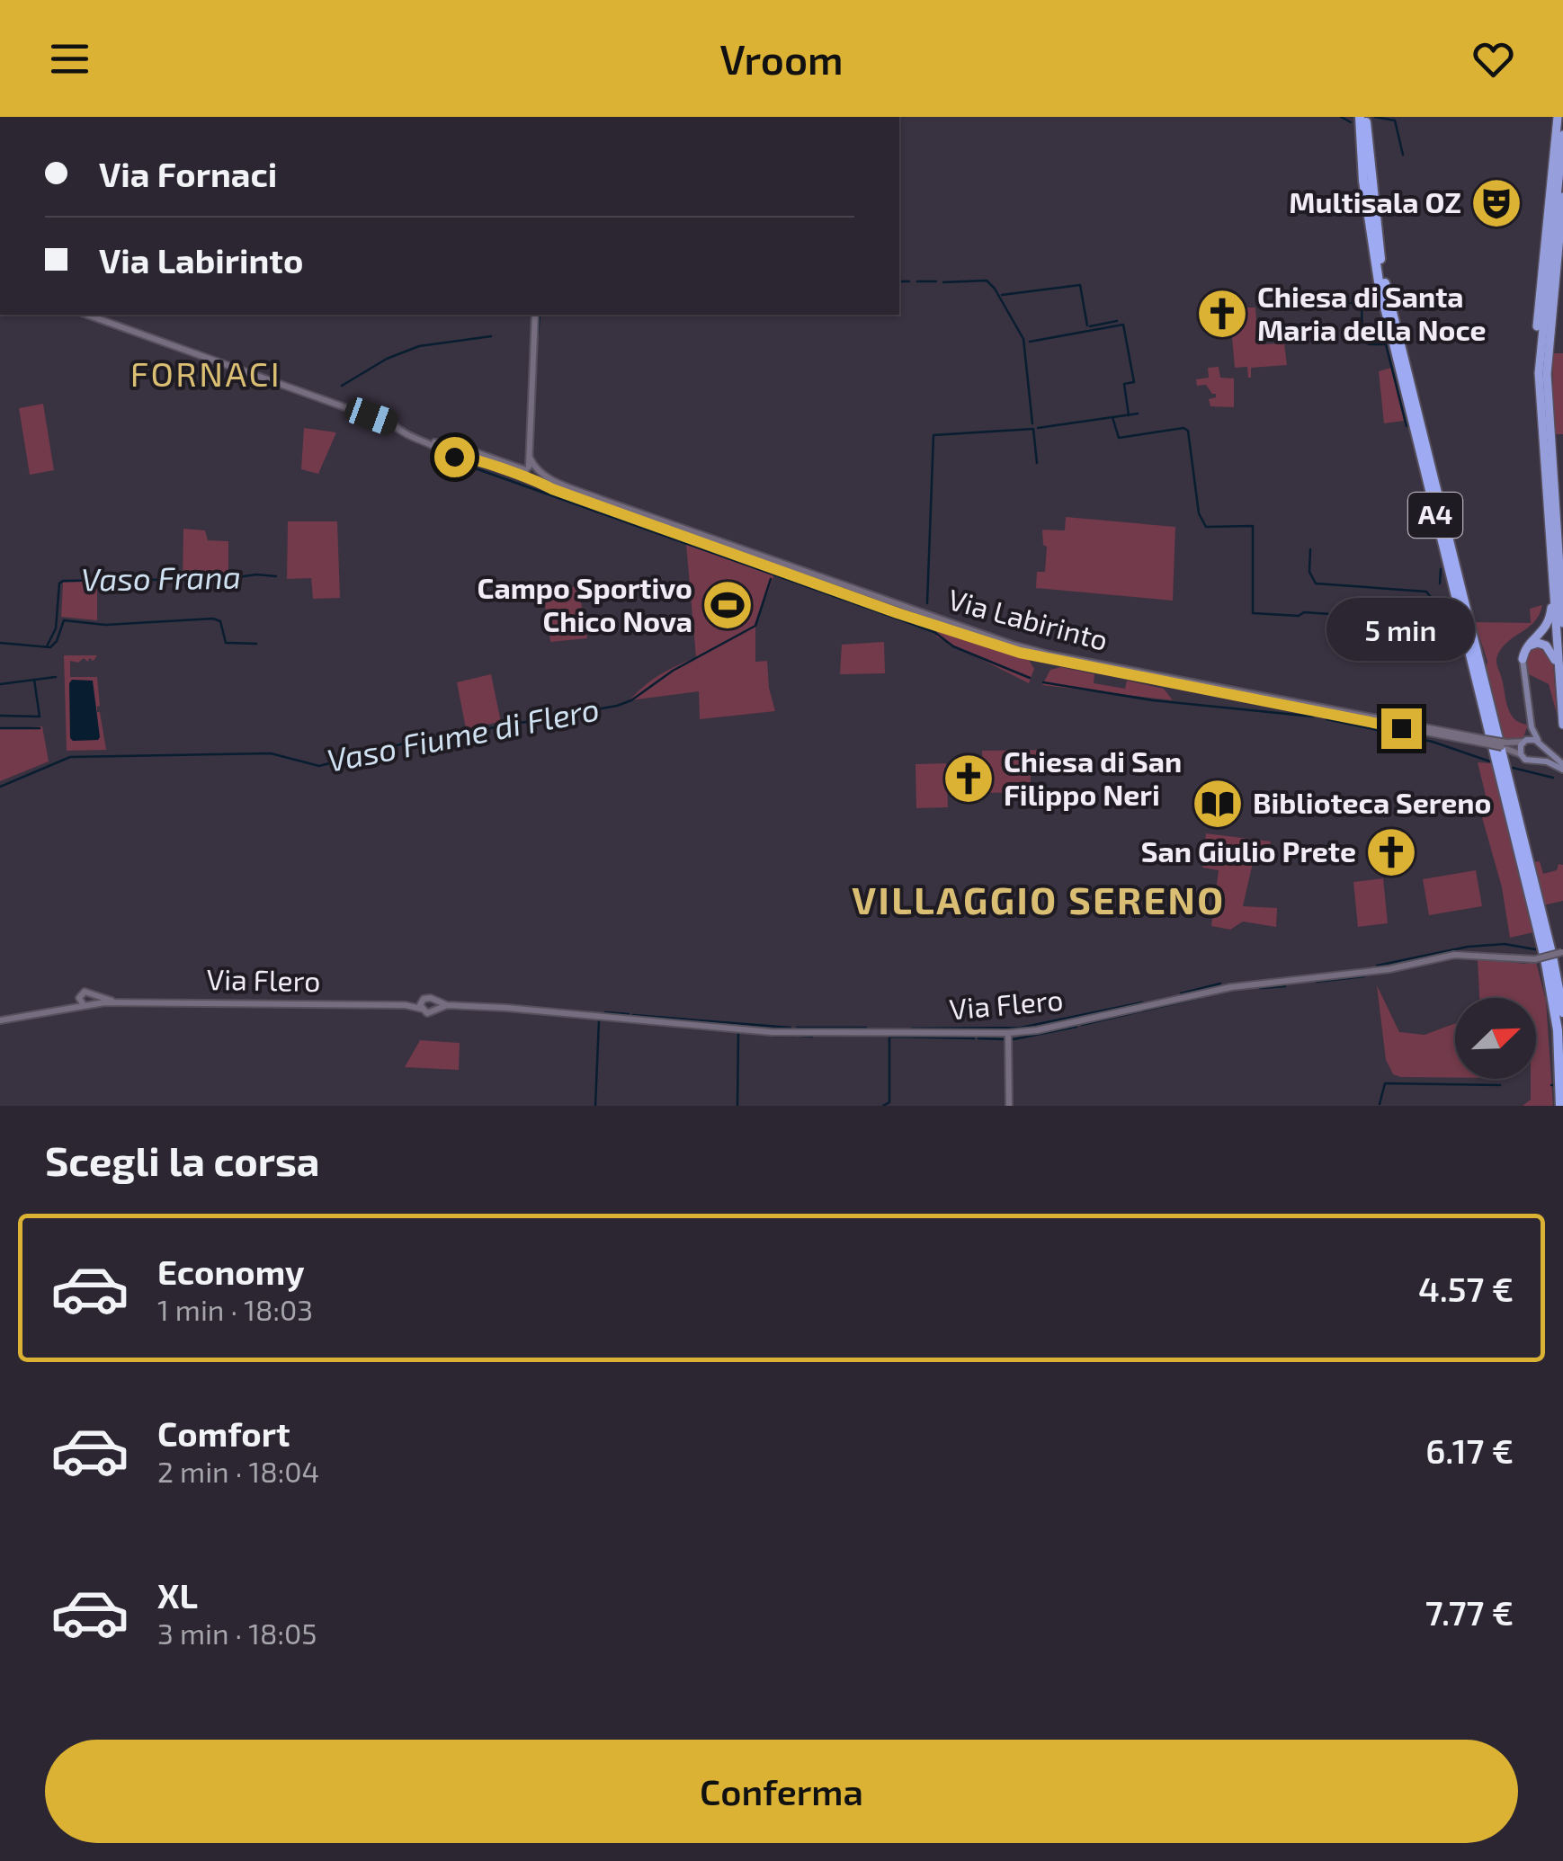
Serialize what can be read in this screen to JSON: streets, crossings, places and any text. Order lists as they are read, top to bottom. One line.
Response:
{"streets":{"highway":["A4"],"main road":["Via Labirinto"],"street":["Via Flero"]},"districts":["FORNACI","VILLAGGIO SERENO"],"water":["Vaso Frana","Vaso Fiume di Flero"],"places":{"theatre":["Multisala OZ"],"church":["Chiesa di Santa Maria della Noce","Chiesa di San Filippo Neri","San Giulio Prete"],"sports":["Campo Sportivo Chico Nova"],"library":["Biblioteca Sereno"]},"north":"top right","page":{"header":"Vroom","banner":["Via Fornaci","Via Labirinto"],"bubble":"5 min","heading":"Scegli la corsa","list":[{"name":"Economy","note":"1 min · 18:03","value":"4.57 €"},{"name":"Comfort","note":"2 min · 18:04","value":"6.17 €"},{"name":"XL","note":"3 min · 18:05","value":"7.77 €"}],"buttons":"Conferma"}}
